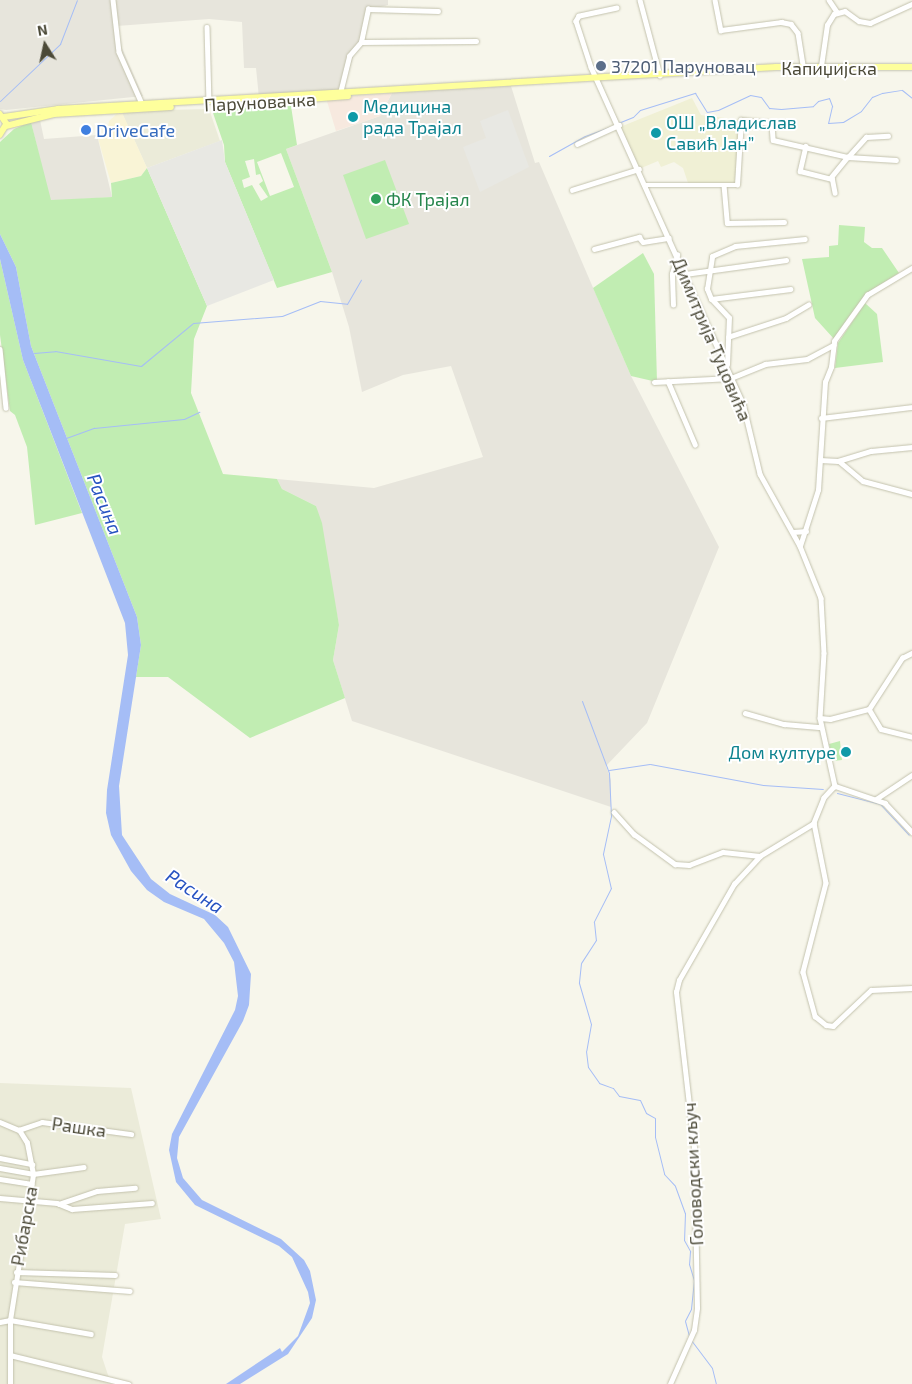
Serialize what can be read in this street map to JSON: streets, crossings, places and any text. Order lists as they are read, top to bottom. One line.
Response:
{"streets":{"main road":["Капиџијска","Паруновачка"],"street":["Димитрија Туцовића","Рашка","Головодски кључ","Рибарска"]},"crossings":[["Капиџијска","Паруновачка"],["Капиџијска","Димитрија Туцовића"],["Паруновачка","Димитрија Туцовића"],["Рашка","Рибарска"]],"water":["Расина"],"places":["37201 Паруновац","Медицина рада Трајал","DriveCafe","ОШ „Владислав Савић Јан”","ФК Трајал","Дом културе"],"north":"top"}
